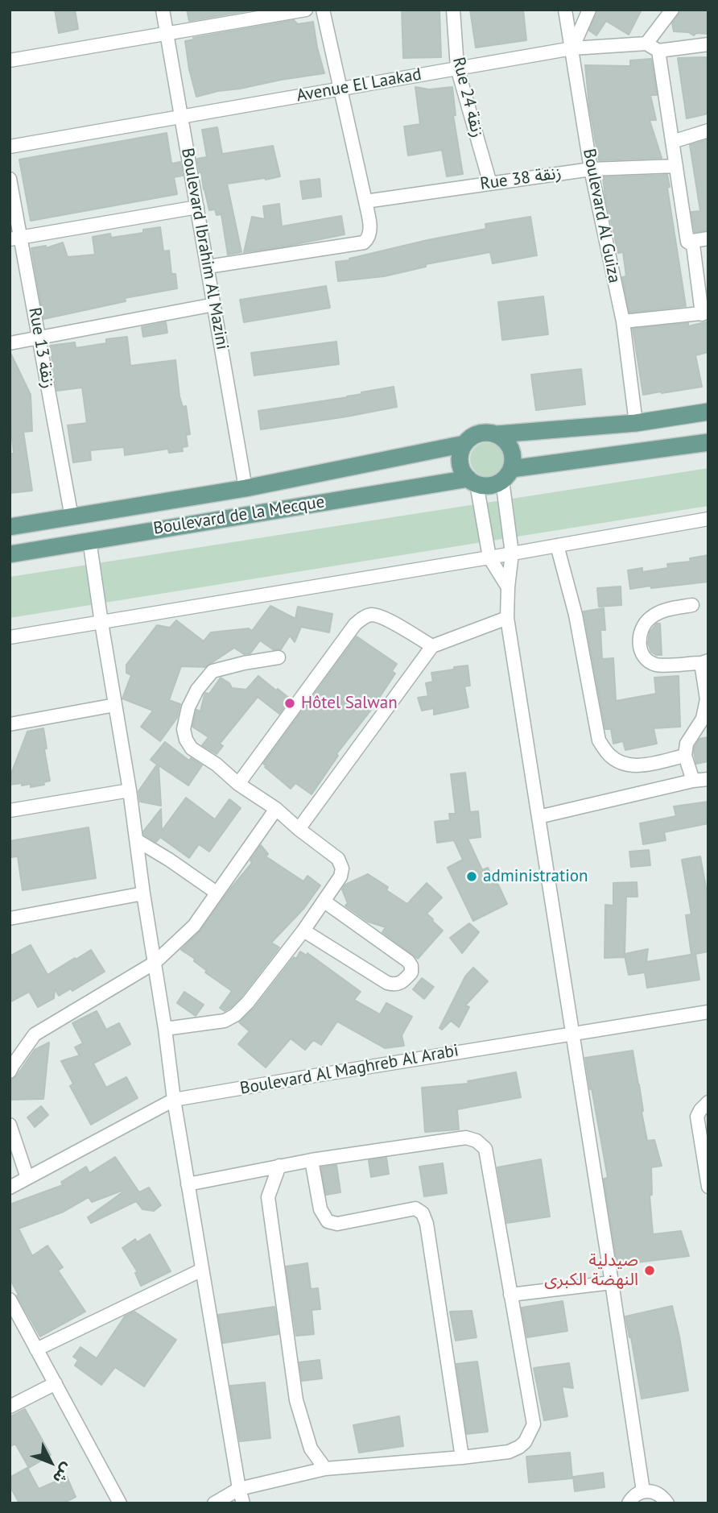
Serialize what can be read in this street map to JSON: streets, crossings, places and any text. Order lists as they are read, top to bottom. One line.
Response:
{"streets":{"main road":["Boulevard de la Mecque"],"street":["Avenue El Laakad","Rue 24 زنقة","Rue 38 زنقة","Boulevard Al Guiza","Boulevard Ibrahim Al Mazini","Rue 13 زنقة","Boulevard Al Maghreb Al Arabi"]},"crossings":[["Avenue El Laakad","Rue 24 زنقة"],["Avenue El Laakad","Boulevard Al Guiza"],["Avenue El Laakad","Boulevard Ibrahim Al Mazini"],["Rue 24 زنقة","Rue 38 زنقة"],["Rue 38 زنقة","Boulevard Al Guiza"],["Boulevard Ibrahim Al Mazini","Boulevard de la Mecque"],["Rue 13 زنقة","Boulevard de la Mecque"]],"places":["Hôtel Salwan","administration","صيدلية النهضة الكبرى"],"north":"bottom right"}
